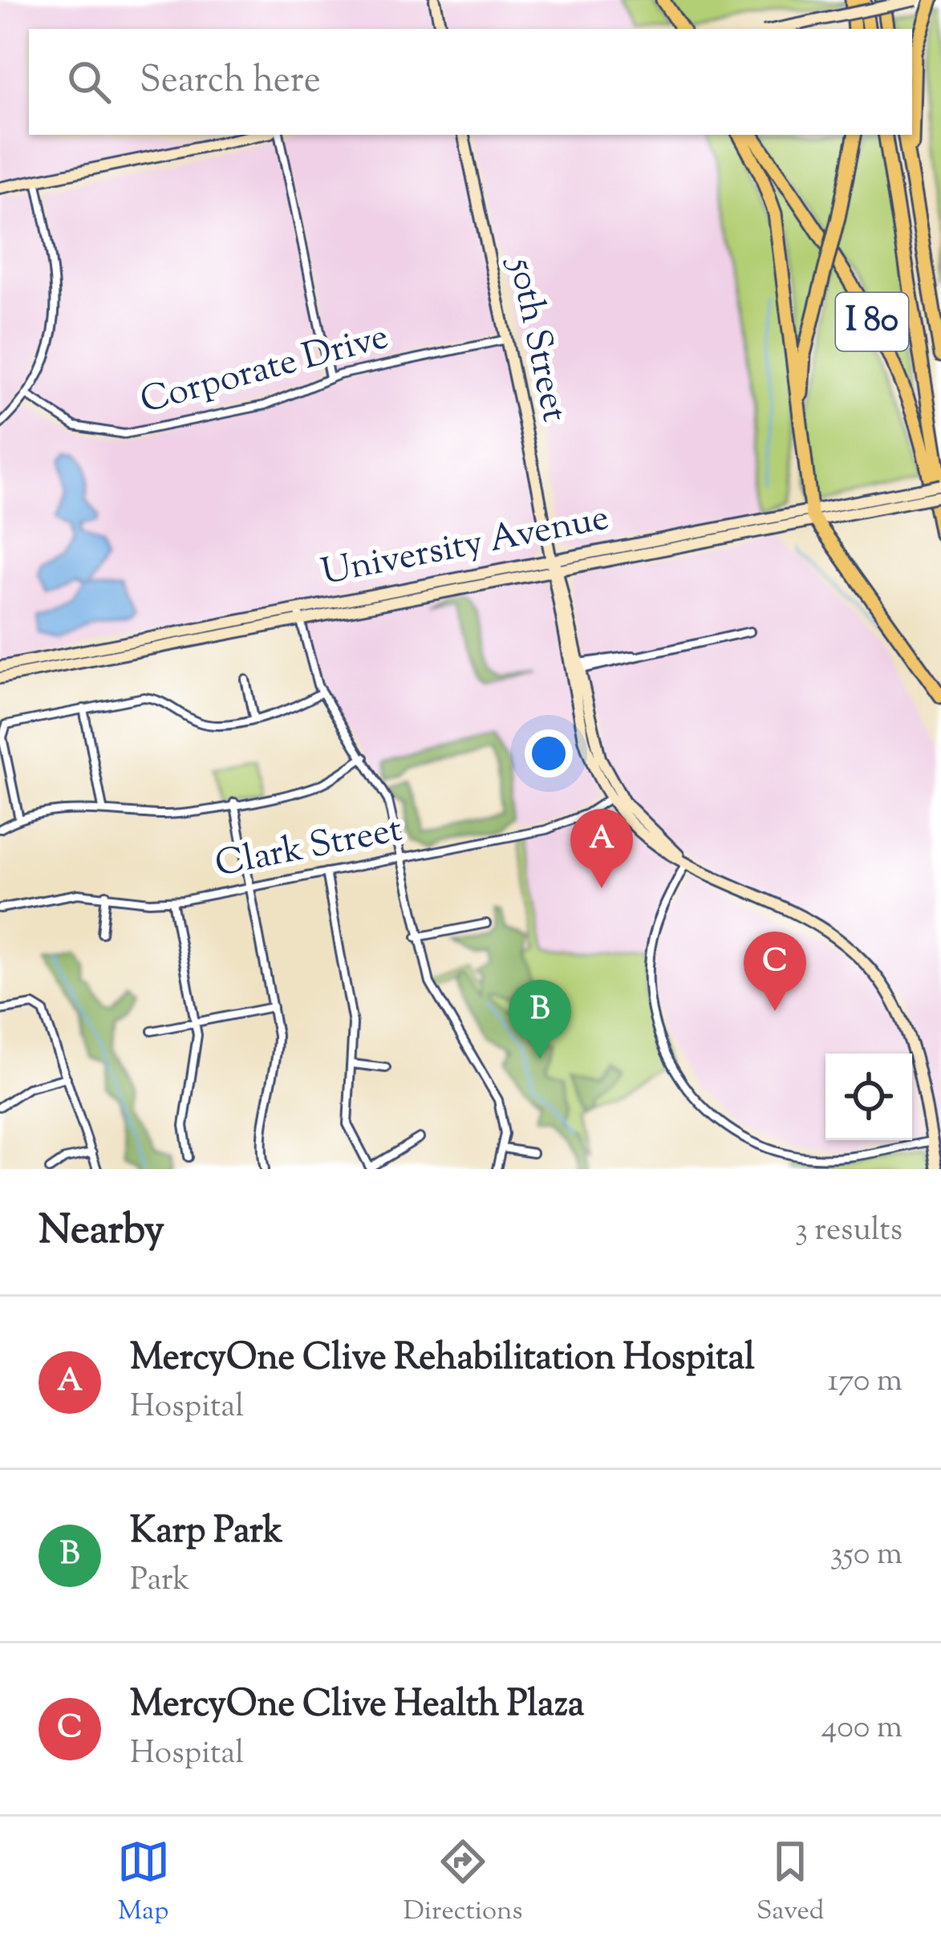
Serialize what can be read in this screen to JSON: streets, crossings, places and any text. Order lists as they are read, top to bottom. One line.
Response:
{"streets":{"highway":["I 80"],"main road":["50th Street","University Avenue"],"street":["Corporate Drive","Clark Street"]},"crossings":[["50th Street","Corporate Drive"],["50th Street","University Avenue"],["50th Street","Clark Street"]],"page":{"search":"Search here","pins":["A","C","B"],"heading":["Nearby","3 results"],"list":[{"mark":"A","name":"MercyOne Clive Rehabilitation Hospital","note":"Hospital","value":"170 m"},{"mark":"B","name":"Karp Park","note":"Park","value":"350 m"},{"mark":"C","name":"MercyOne Clive Health Plaza","note":"Hospital","value":"400 m"}],"nav":["Map","Directions","Saved"]}}
